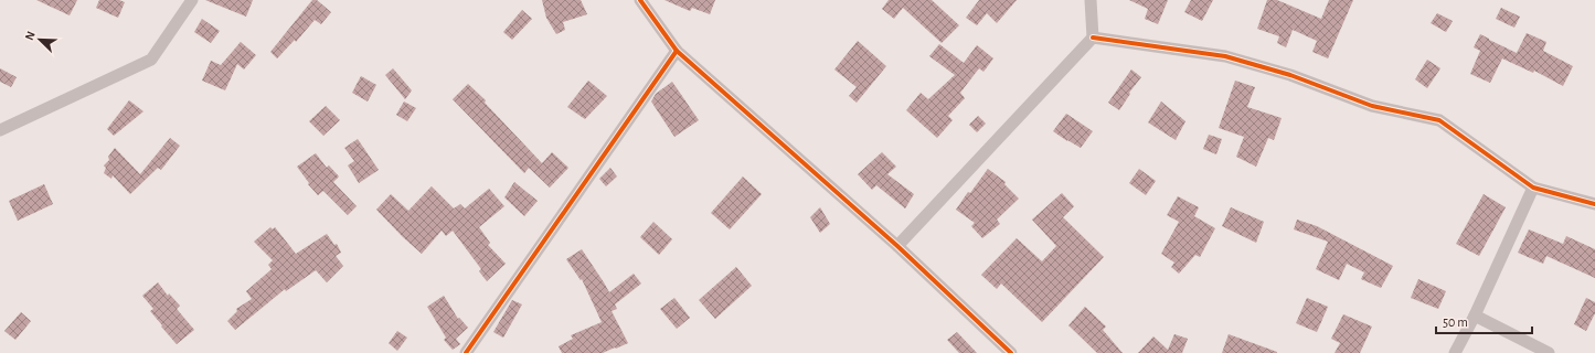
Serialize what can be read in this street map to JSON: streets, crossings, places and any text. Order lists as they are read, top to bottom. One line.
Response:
{"scale_bar":"50 m","north":"top left"}
